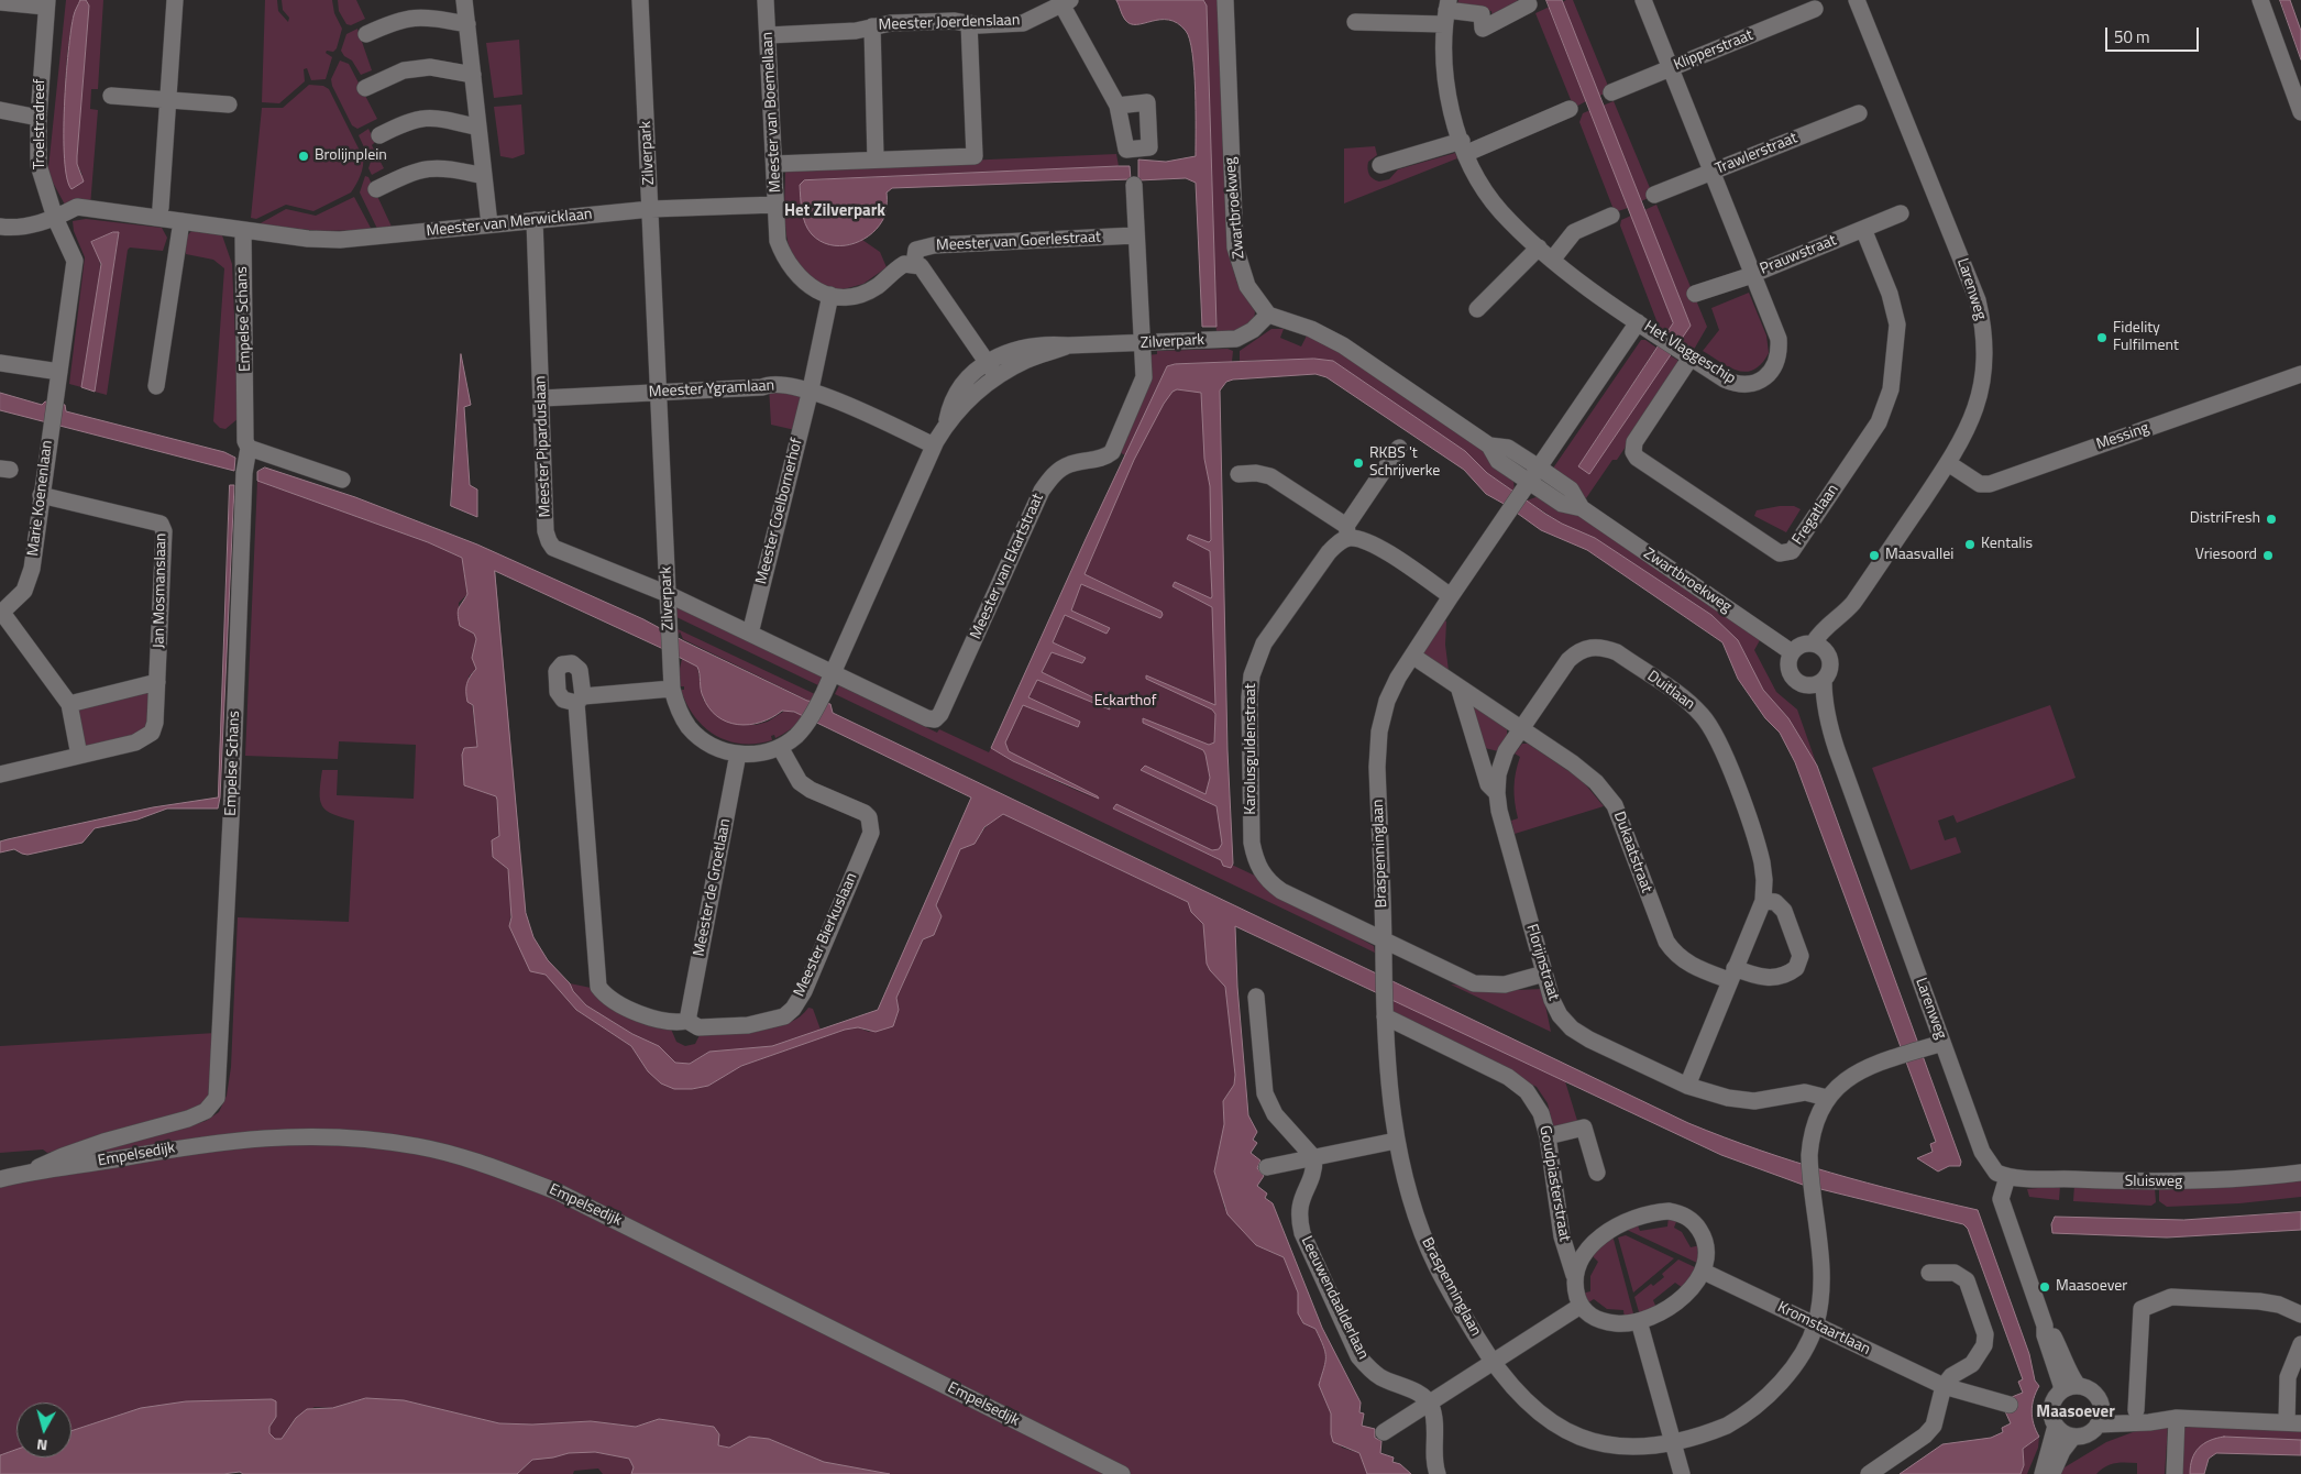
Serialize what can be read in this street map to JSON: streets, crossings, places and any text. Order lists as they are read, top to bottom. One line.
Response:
{"streets":{"street":["Meester Joerdenslaan","Klipperstraat","Meester van Boemellaan","Troelstradreef","Zilverpark","Trawlerstraat","Zwartbroekweg","Meester van Merwicklaan","Meester van Goerlestraat","Prauwstraat","Larenweg","Empelse Schans","Het Vlaggeschip","Meester Ygramlaan","Messing","Meester Piparduslaan","Marie Koenenlaan","Meester Coelbornerhof","Fregatlaan","Meester van Ekartstraat","Jan Mosmanslaan","Duitlaan","Karolusguldenstraat","Dukaatstraat","Braspenninglaan","Meester de Groetlaan","Meester Bierkuslaan","Florijnstraat","Empelsedijk","Sluisweg","Goudpiasterstraat","Leeuwendaalderlaan","Kromstaartlaan"]},"crossings":[["Meester Joerdenslaan","Meester van Boemellaan"],["Klipperstraat","Het Vlaggeschip"],["Meester van Boemellaan","Meester van Merwicklaan"],["Meester van Boemellaan","Meester van Goerlestraat"],["Meester van Boemellaan","Meester Coelbornerhof"],["Troelstradreef","Meester van Merwicklaan"],["Troelstradreef","Marie Koenenlaan"],["Zilverpark","Zwartbroekweg"],["Zilverpark","Meester van Merwicklaan"],["Zilverpark","Meester Ygramlaan"],["Zilverpark","Meester Piparduslaan"],["Zilverpark","Meester van Ekartstraat"],["Zilverpark","Meester de Groetlaan"],["Zilverpark","Meester Bierkuslaan"],["Trawlerstraat","Het Vlaggeschip"],["Zwartbroekweg","Larenweg"],["Zwartbroekweg","Braspenninglaan"],["Meester van Merwicklaan","Empelse Schans"],["Meester van Merwicklaan","Meester Piparduslaan"],["Meester van Goerlestraat","Meester van Ekartstraat"],["Prauwstraat","Het Vlaggeschip"],["Prauwstraat","Fregatlaan"],["Larenweg","Messing"],["Larenweg","Braspenninglaan"],["Larenweg","Sluisweg"],["Empelse Schans","Empelsedijk"],["Het Vlaggeschip","Fregatlaan"],["Het Vlaggeschip","Braspenninglaan"],["Meester Ygramlaan","Meester Piparduslaan"],["Meester Ygramlaan","Meester Coelbornerhof"],["Meester Piparduslaan","Meester van Ekartstraat"],["Marie Koenenlaan","Jan Mosmanslaan"],["Meester Coelbornerhof","Meester van Ekartstraat"],["Duitlaan","Dukaatstraat"],["Duitlaan","Florijnstraat"],["Karolusguldenstraat","Braspenninglaan"],["Karolusguldenstraat","Florijnstraat"],["Dukaatstraat","Braspenninglaan"],["Dukaatstraat","Florijnstraat"],["Braspenninglaan","Florijnstraat"],["Braspenninglaan","Goudpiasterstraat"],["Braspenninglaan","Kromstaartlaan"],["Meester de Groetlaan","Meester Bierkuslaan"],["Goudpiasterstraat","Kromstaartlaan"]],"districts":["Het Zilverpark","Maasoever"],"parks":["Eckarthof"],"places":["Brolijnplein","Fidelity Fulfilment","RKBS 't Schrijverke","DistriFresh","Kentalis","Maasvallei","Vriesoord","Maasoever"],"scale_bar":"50 m","north":"bottom"}
